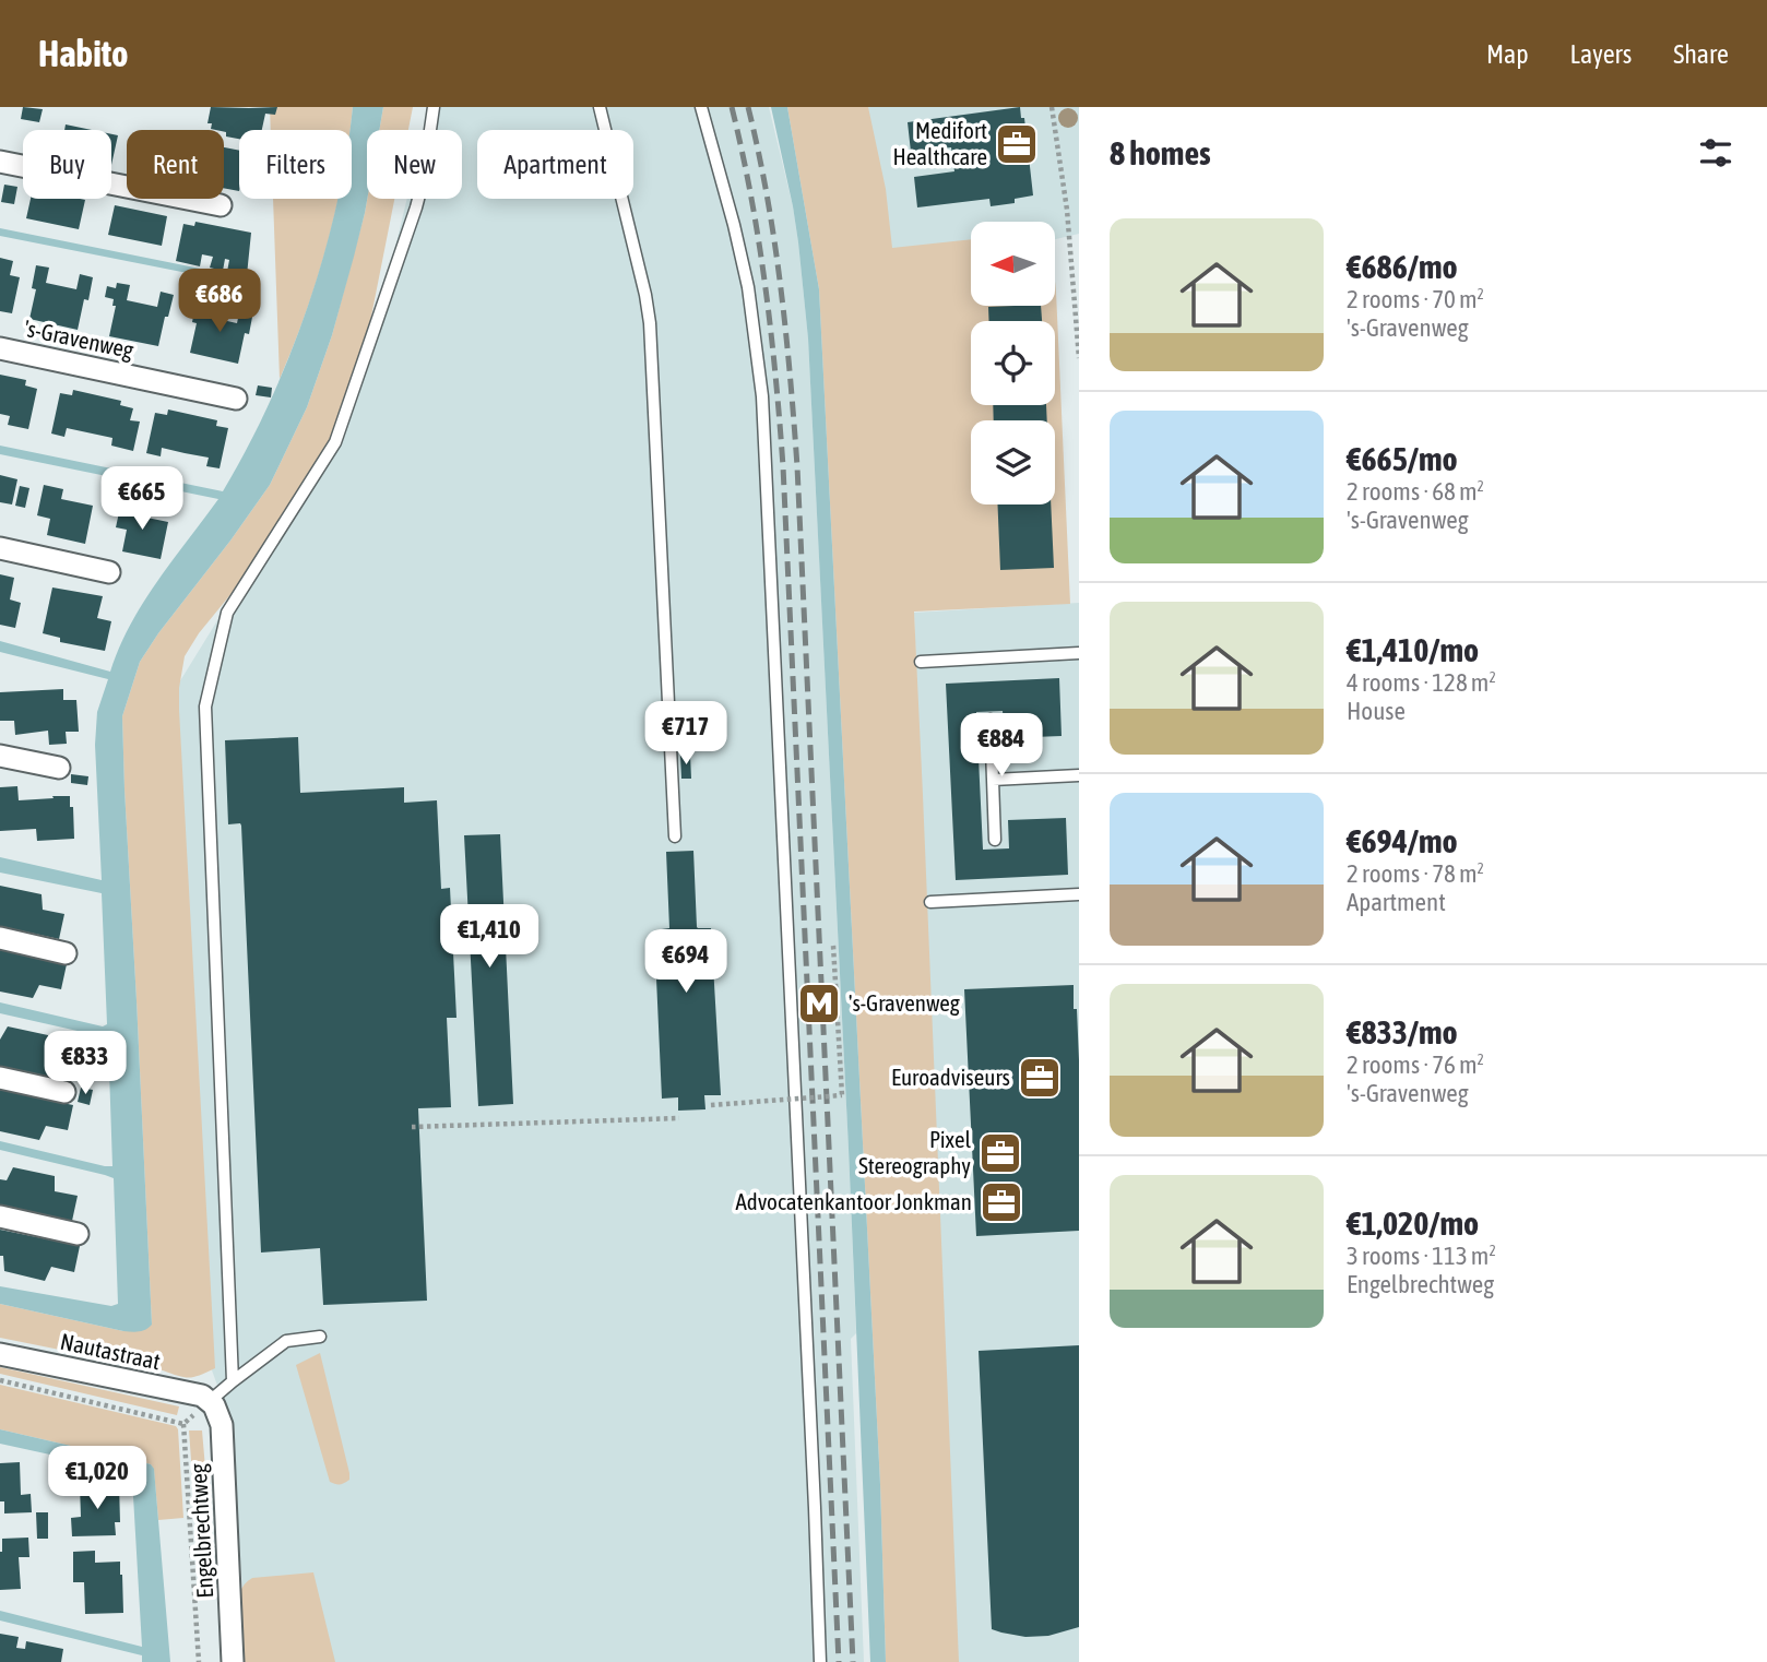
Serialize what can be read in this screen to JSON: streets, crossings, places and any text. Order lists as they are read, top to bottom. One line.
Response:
{"streets":{"street":["'s-Gravenweg","Nautastraat","Engelbrechtweg"]},"crossings":[["Nautastraat","Engelbrechtweg"]],"places":{"office":["Medifort Healthcare","Euroadviseurs","Pixel Stereography","Advocatenkantoor Jonkman"],"metro station":["'s-Gravenweg"]},"north":"left","page":{"header":"Habito","nav":["Map","Layers","Share"],"heading":"8 homes","chip":["Buy","Rent","Filters","New","Apartment"],"list":[{"name":"€686/mo","note":"2 rooms · 70 m² · 's-Gravenweg"},{"name":"€665/mo","note":"2 rooms · 68 m² · 's-Gravenweg"},{"name":"€1,410/mo","note":"4 rooms · 128 m² · House"},{"name":"€694/mo","note":"2 rooms · 78 m² · Apartment"},{"name":"€833/mo","note":"2 rooms · 76 m² · 's-Gravenweg"},{"name":"€1,020/mo","note":"3 rooms · 113 m² · Engelbrechtweg"}],"price":["€686","€665","€717","€884","€1,410","€694","€833","€1,020"]}}
